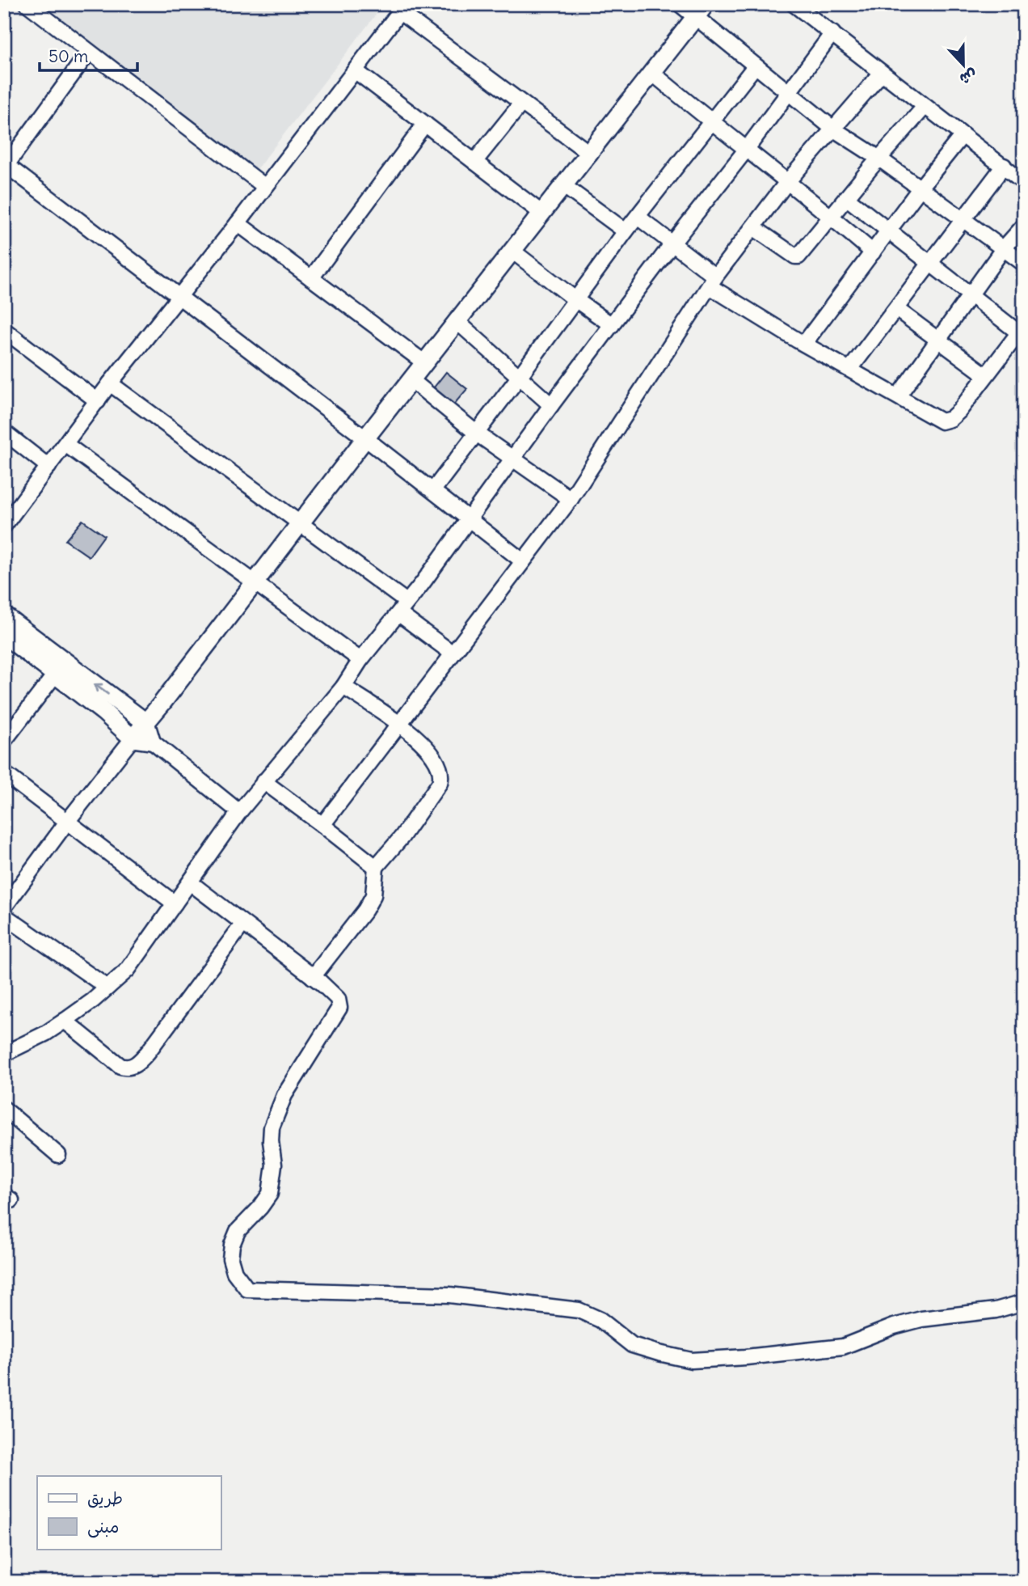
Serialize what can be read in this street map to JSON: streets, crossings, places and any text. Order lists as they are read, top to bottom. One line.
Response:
{"legend":["طريق","مبنى"],"scale_bar":"50 m","north":"bottom"}
